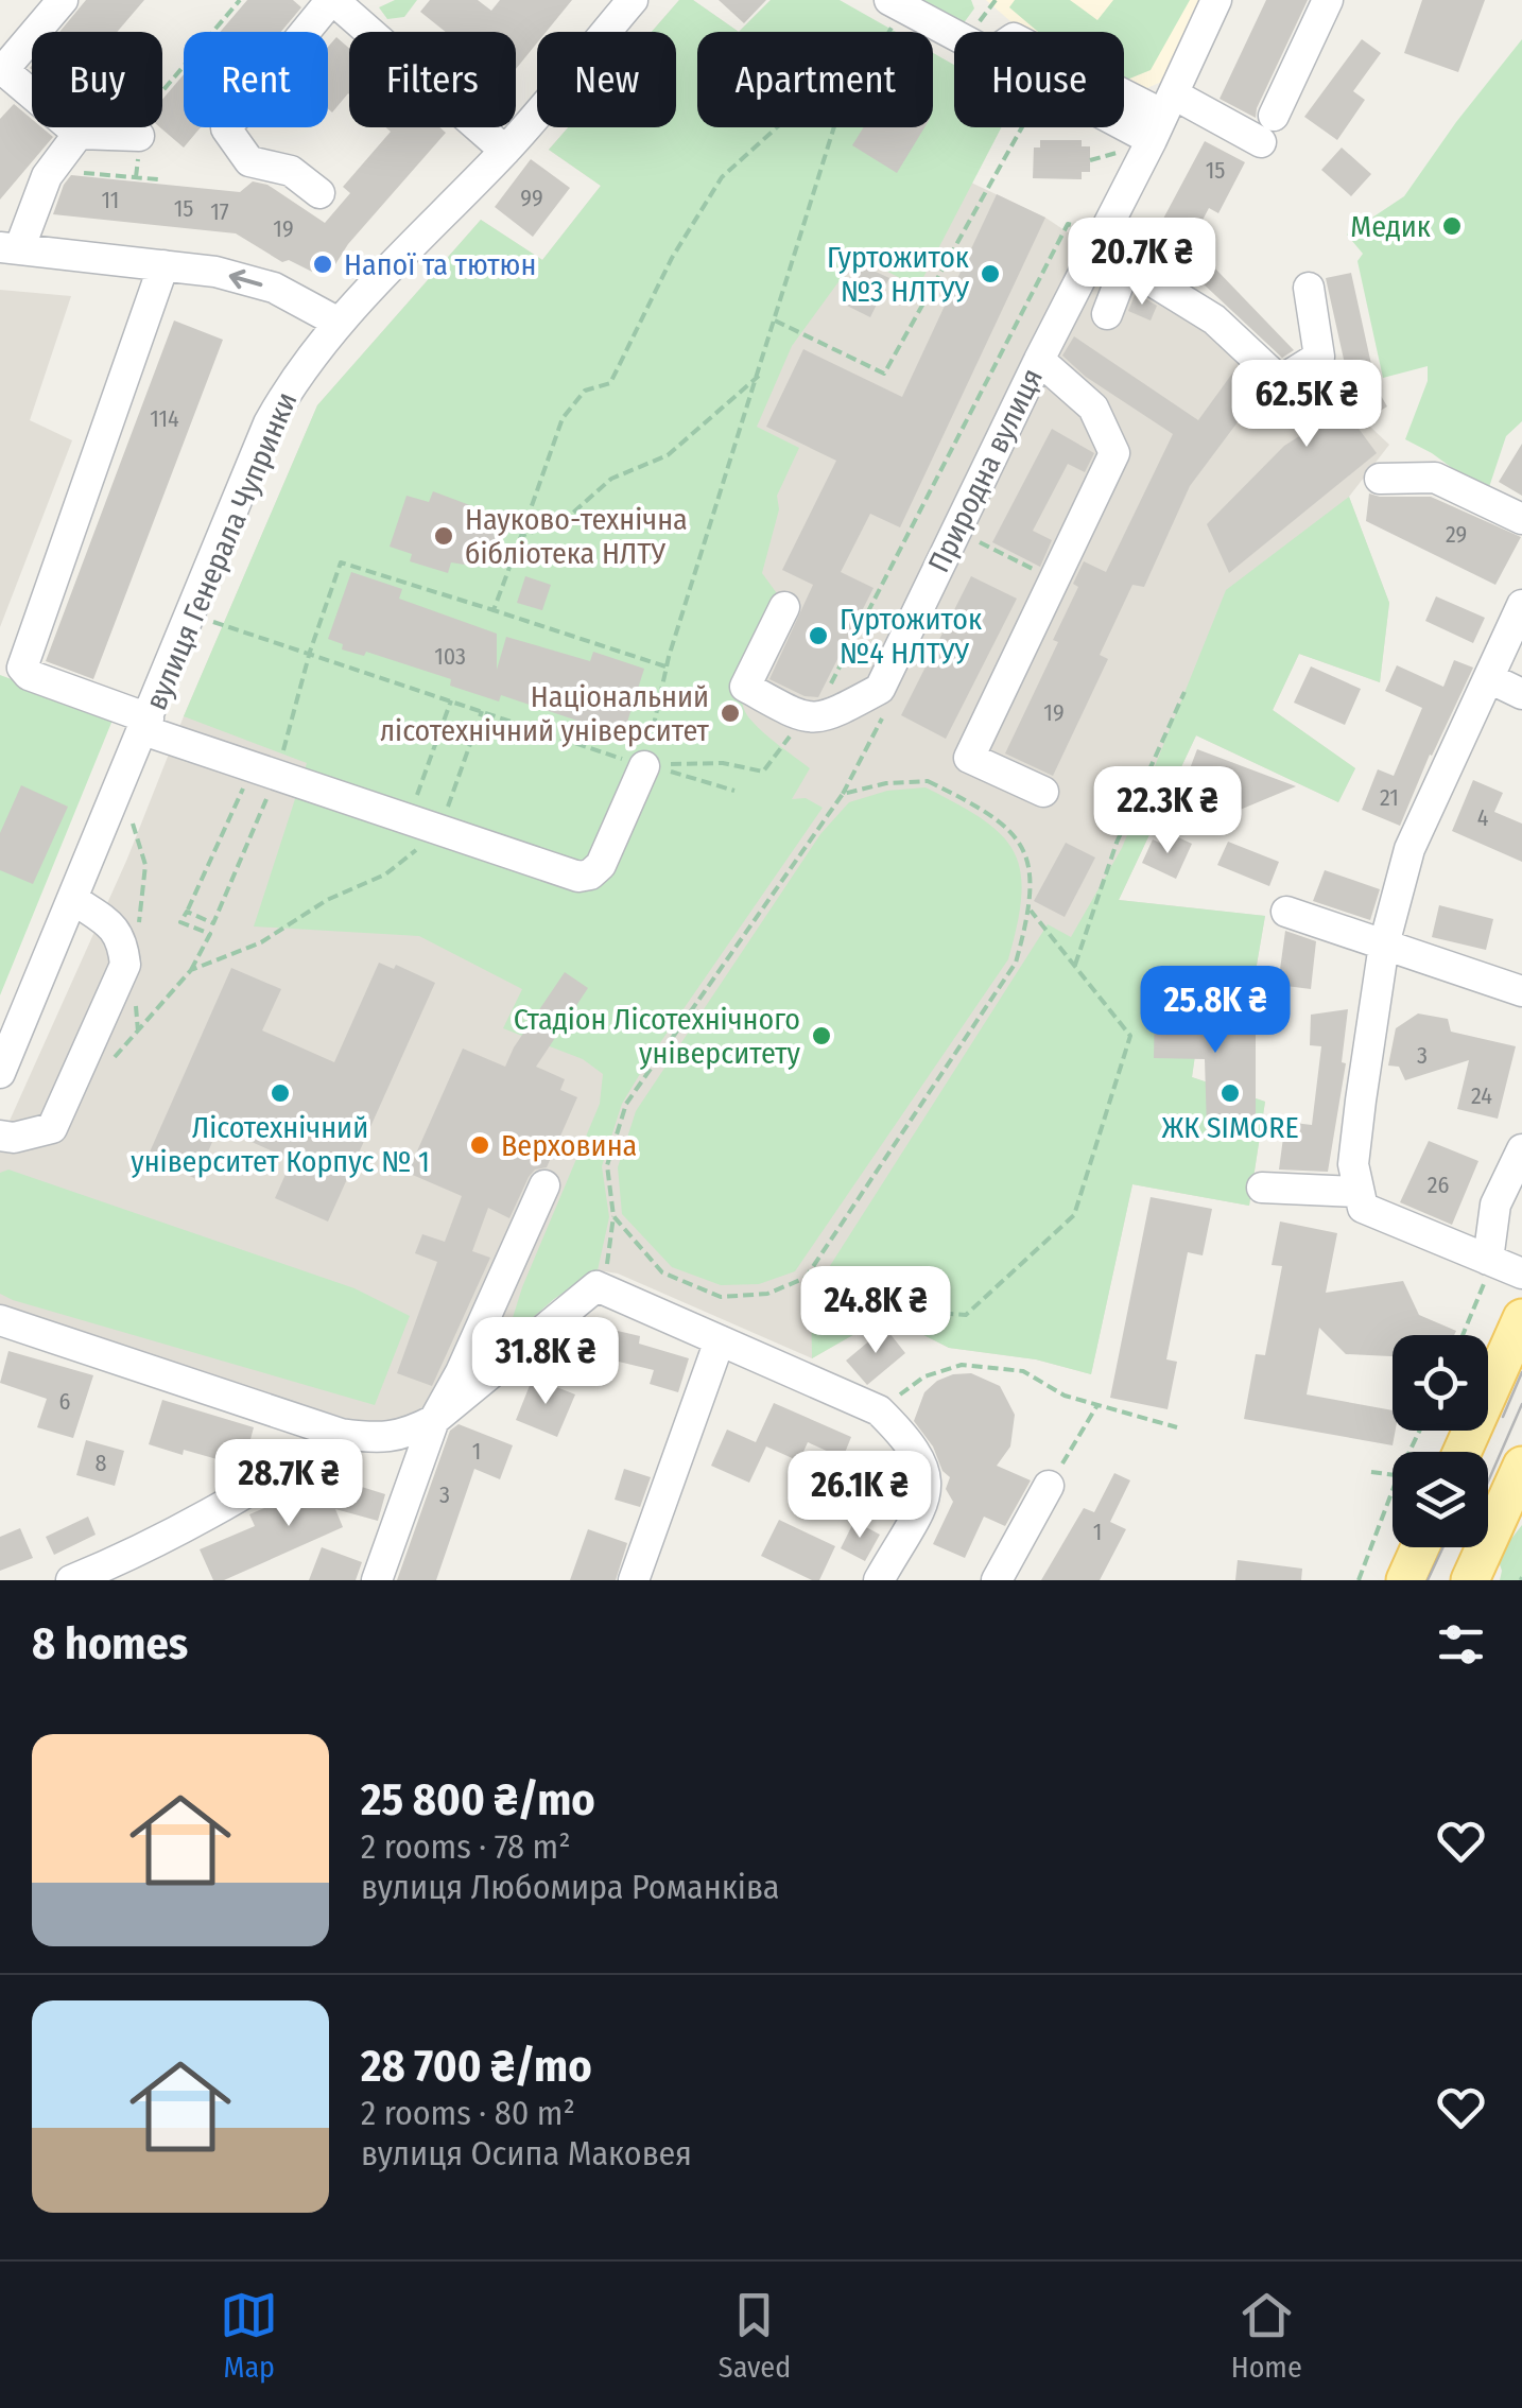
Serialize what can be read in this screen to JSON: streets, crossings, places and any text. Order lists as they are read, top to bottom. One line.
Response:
{"streets":{"street":["Природна вулиця","вулиця Генерала Чупринки"]},"places":["Медик","Напої та тютюн","Гуртожиток №3 НЛТУУ","Науково-технічна бібліотека НЛТУ","Гуртожиток №4 НЛТУУ","Національний лісотехнічний університет","Стадіон Лісотехнічного університету","Лісотехнічний університет Корпус № 1","ЖК SIMORE","Верховина"],"house_numbers":["15","99","11","15","17","19","114","29","103","19","21","4","3","24","26","6","1","8","3","1"],"page":{"chip":["Buy","Rent","Filters","New","Apartment","House"],"price":["20.7K ₴","62.5K ₴","22.3K ₴","25.8K ₴","24.8K ₴","31.8K ₴","28.7K ₴","26.1K ₴"],"heading":"8 homes","list":[{"name":"25 800 ₴/mo","note":"2 rooms · 78 m² · вулиця Любомира Романківа"},{"name":"28 700 ₴/mo","note":"2 rooms · 80 m² · вулиця Осипа Маковея"}],"tabs":["Map","Saved","Home"]}}
